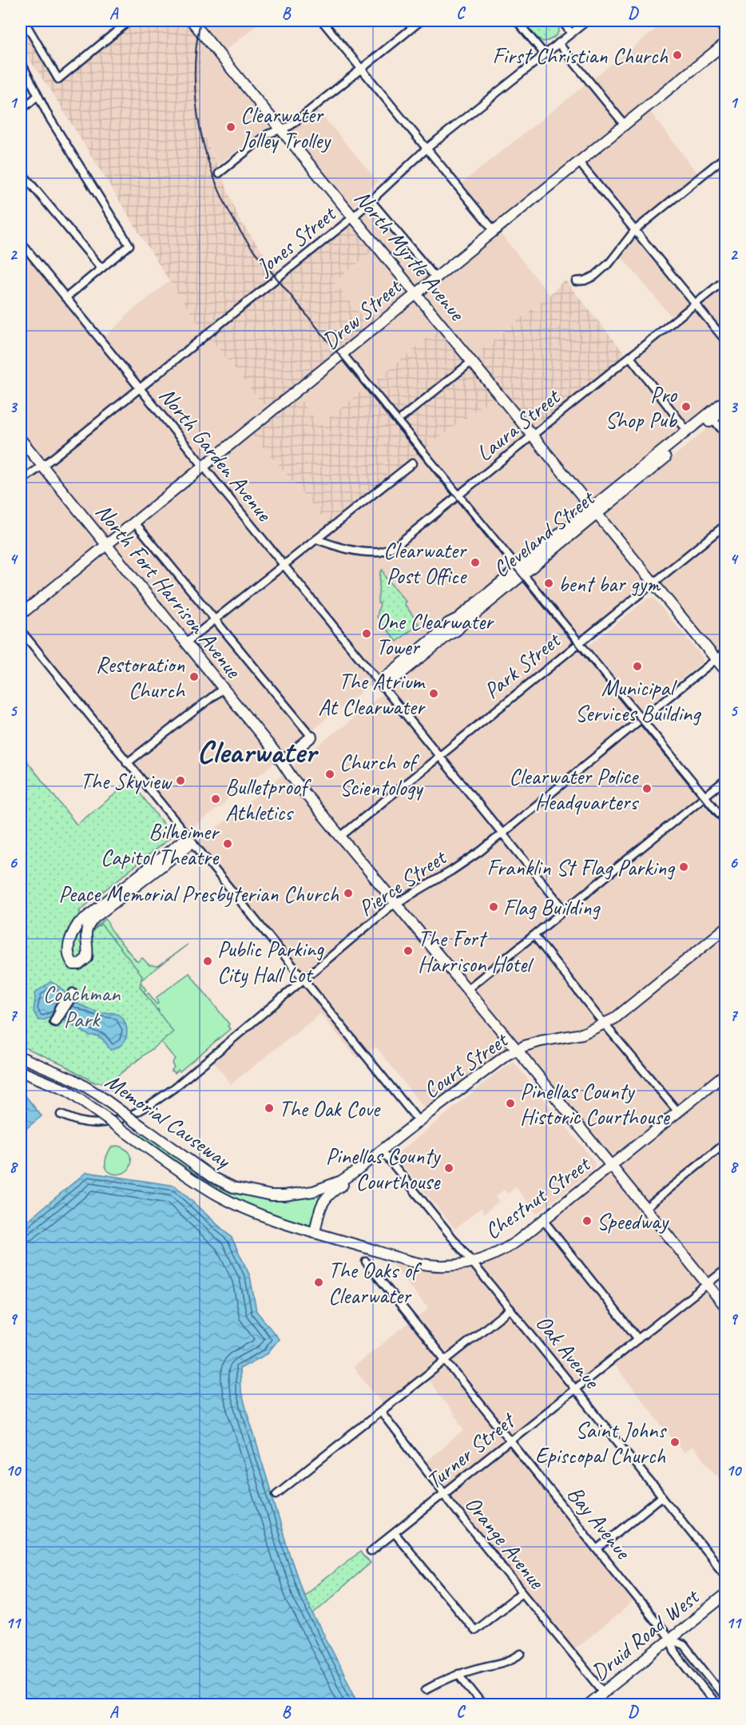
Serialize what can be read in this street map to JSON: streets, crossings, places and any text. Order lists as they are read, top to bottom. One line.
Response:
{"streets":{"main road":["North Myrtle Avenue","Drew Street","Cleveland Street","North Fort Harrison Avenue","Court Street","Memorial Causeway","Chestnut Street","Druid Road West"],"street":["Jones Street","Laura Street","North Garden Avenue","Park Street","Pierce Street","Oak Avenue","Turner Street","Bay Avenue","Orange Avenue"]},"crossings":[["Jones Street","North Myrtle Avenue"],["Jones Street","North Garden Avenue"],["Jones Street","North Fort Harrison Avenue"],["North Myrtle Avenue","Drew Street"],["North Myrtle Avenue","Laura Street"],["North Myrtle Avenue","Cleveland Street"],["North Myrtle Avenue","Park Street"],["North Myrtle Avenue","Pierce Street"],["Drew Street","North Garden Avenue"],["Drew Street","North Fort Harrison Avenue"],["North Garden Avenue","Cleveland Street"],["North Garden Avenue","Park Street"],["North Garden Avenue","Pierce Street"],["North Fort Harrison Avenue","Park Street"],["North Fort Harrison Avenue","Pierce Street"],["North Fort Harrison Avenue","Court Street"],["North Fort Harrison Avenue","Chestnut Street"],["North Fort Harrison Avenue","Turner Street"],["Court Street","Memorial Causeway"],["Court Street","Oak Avenue"],["Memorial Causeway","Chestnut Street"],["Chestnut Street","Oak Avenue"],["Oak Avenue","Turner Street"],["Turner Street","Bay Avenue"],["Turner Street","Orange Avenue"],["Bay Avenue","Druid Road West"],["Orange Avenue","Druid Road West"]],"districts":["Clearwater"],"parks":["Coachman Park"],"places":["First Christian Church","Clearwater Jolley Trolley","Pro Shop Pub","Clearwater Post Office","bent bar gym","One Clearwater Tower","Municipal Services Building","Restoration Church","The Atrium At Clearwater","Church of Scientology","The Skyview","Clearwater Police Headquarters","Bulletproof Athletics","Bilheimer Capitol Theatre","Franklin St Flag Parking","Peace Memorial Presbyterian Church","Flag Building","The Fort Harrison Hotel","Public Parking City Hall Lot","Pinellas County Historic Courthouse","The Oak Cove","Pinellas County Courthouse","Speedway","The Oaks of Clearwater","Saint Johns Episcopal Church"],"grid":{"columns":["A","B","C","D"],"rows":["1","2","3","4","5","6","7","8","9","10","11"]}}
